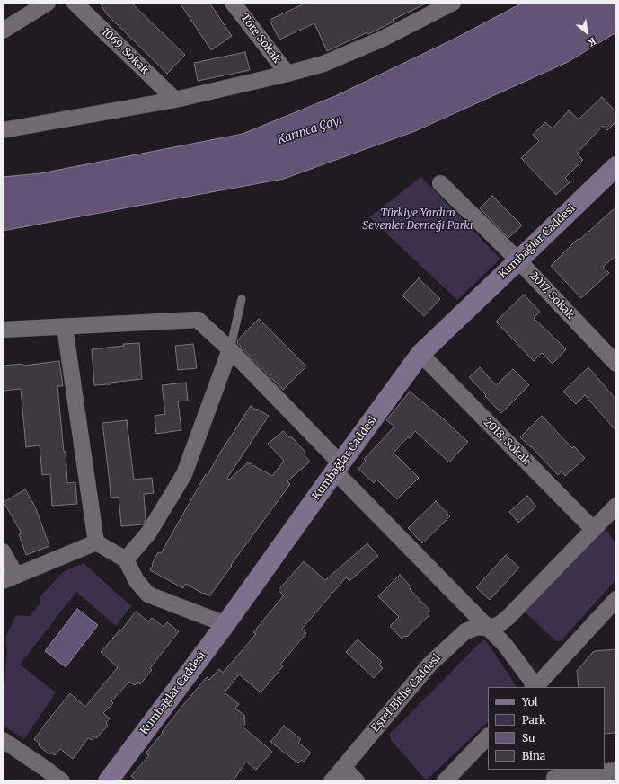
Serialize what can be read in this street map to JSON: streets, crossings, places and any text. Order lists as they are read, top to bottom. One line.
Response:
{"streets":{"main road":["Kumbağlar Caddesi"],"street":["Töre Sokak","1069. Sokak","2017. Sokak","2018. Sokak","Eşref Bitlis Caddesi"]},"crossings":[["Kumbağlar Caddesi","2017. Sokak"],["Kumbağlar Caddesi","2018. Sokak"],["2018. Sokak","Eşref Bitlis Caddesi"]],"water":["Karınca Çayı"],"parks":["Türkiye Yardım Sevenler Derneği Parkı"],"legend":["Yol","Park","Su","Bina"],"north":"bottom right"}
